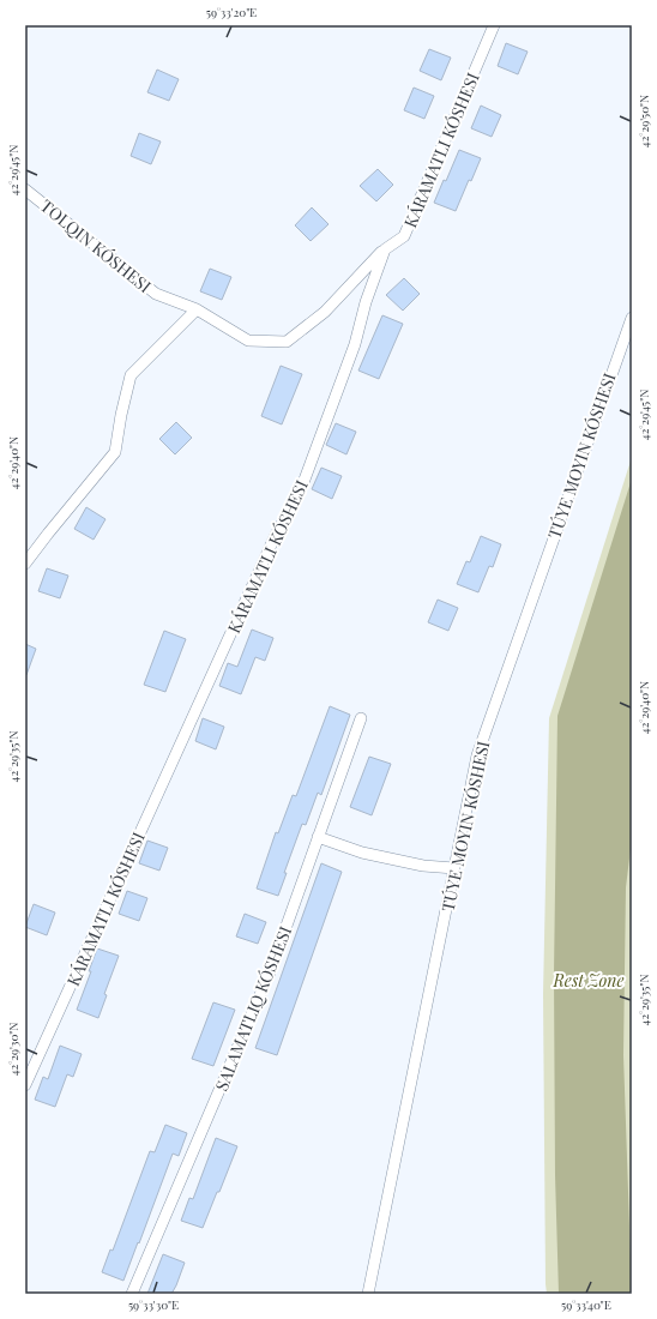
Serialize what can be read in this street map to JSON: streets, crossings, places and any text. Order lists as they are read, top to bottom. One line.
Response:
{"parks":["Rest Zone"],"coordinates":["59°33'20\"E","42°29'50\"N","42°29'45\"N","42°29'40\"N","42°29'35\"N","42°29'30\"N","59°33'30\"E","59°33'40\"E"]}
